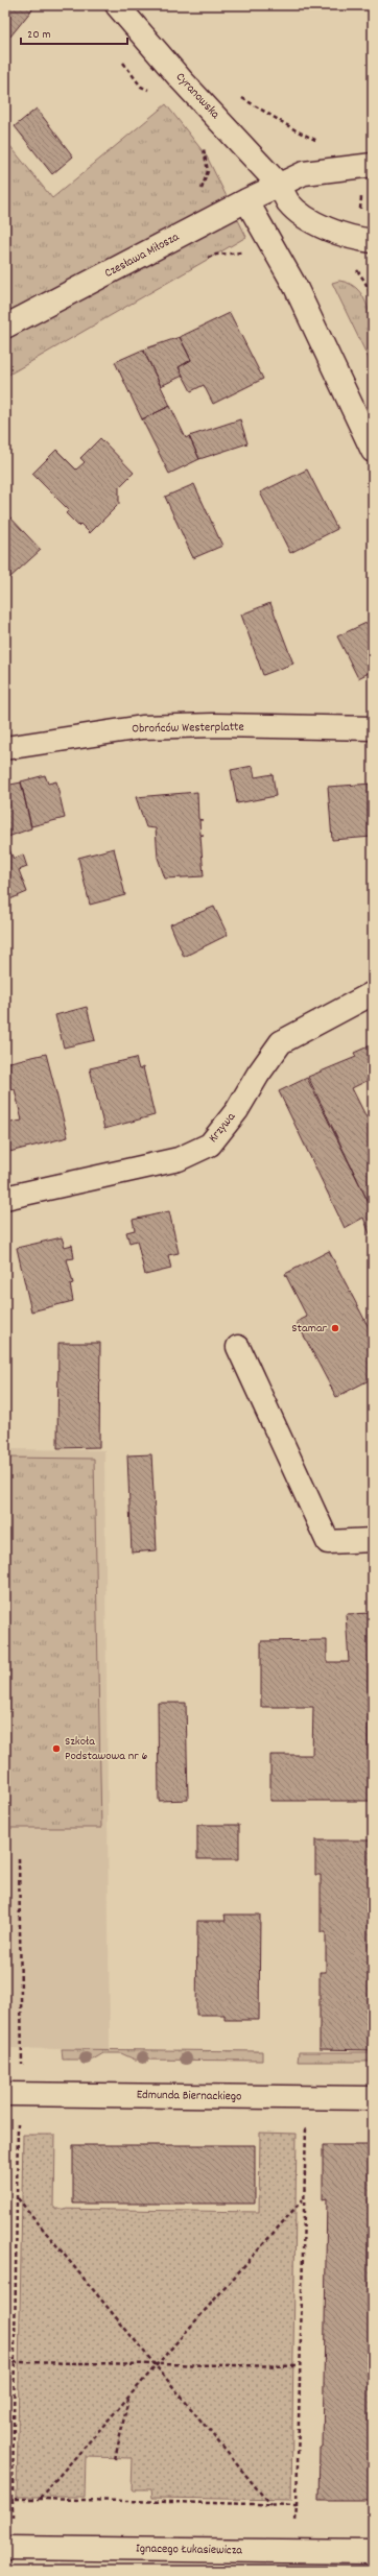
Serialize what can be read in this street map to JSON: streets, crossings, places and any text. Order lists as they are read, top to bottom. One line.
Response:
{"streets":{"street":["Cyranowska","Czesława Miłosza","Obrońców Westerplatte","Krzywa","Edmunda Biernackiego","Ignacego Łukasiewicza"]},"crossings":[["Cyranowska","Czesława Miłosza"]],"places":["Stamar","Szkoła Podstawowa nr 6"],"scale_bar":"20 m"}
